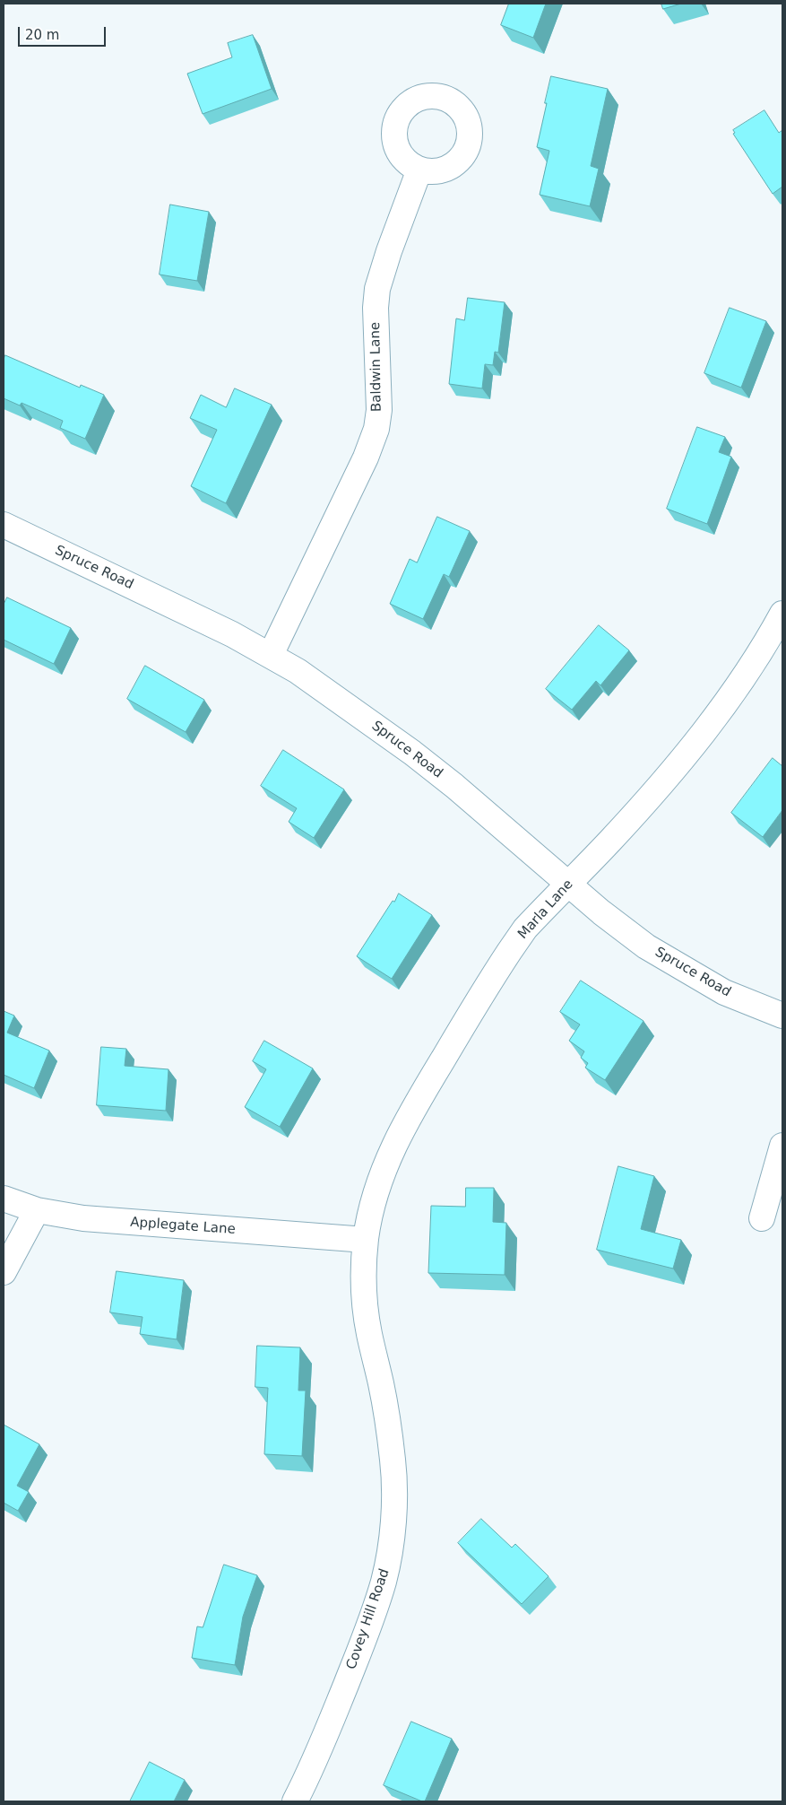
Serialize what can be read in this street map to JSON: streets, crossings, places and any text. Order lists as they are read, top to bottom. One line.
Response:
{"streets":{"street":["Baldwin Lane","Spruce Road","Marla Lane","Applegate Lane","Covey Hill Road"]},"crossings":[["Baldwin Lane","Spruce Road"],["Spruce Road","Marla Lane"],["Marla Lane","Applegate Lane"],["Marla Lane","Covey Hill Road"],["Applegate Lane","Covey Hill Road"]],"scale_bar":"20 m"}
